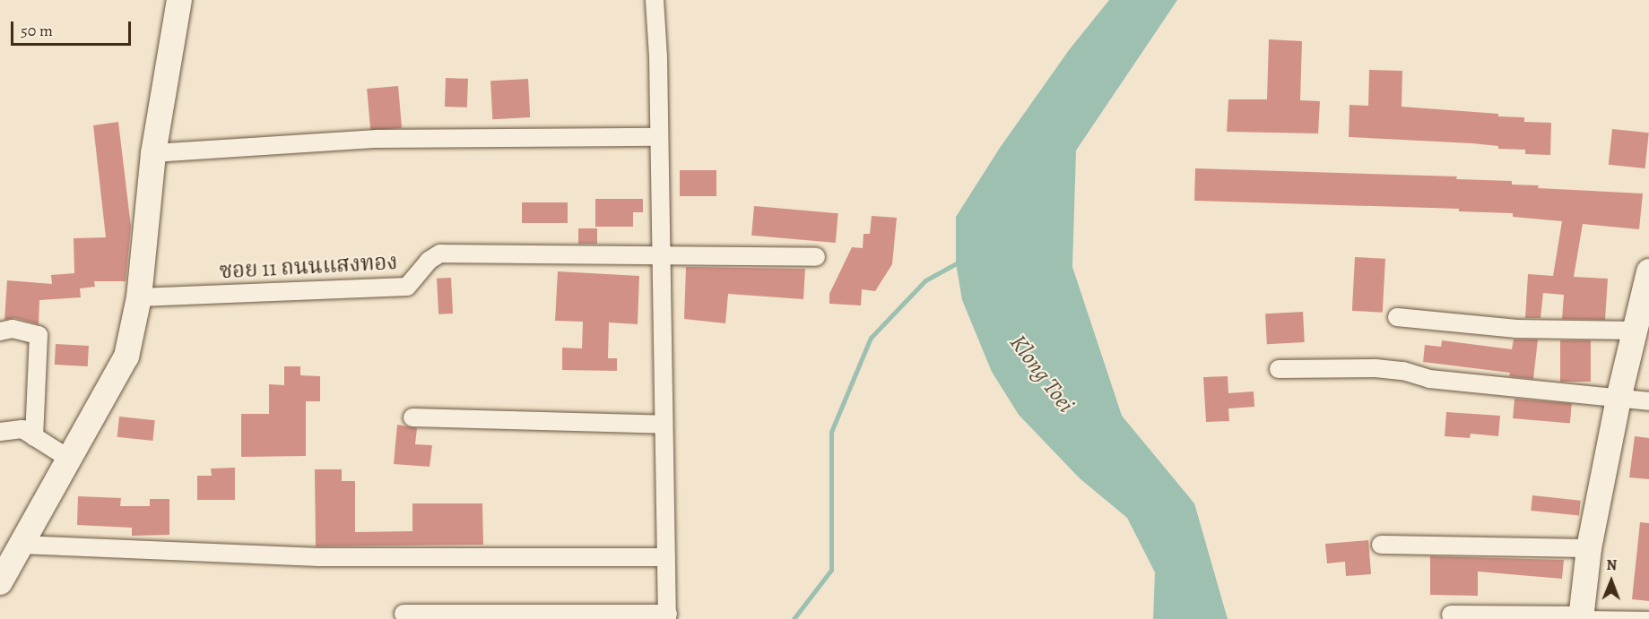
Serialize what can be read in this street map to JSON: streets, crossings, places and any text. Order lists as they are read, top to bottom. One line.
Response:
{"streets":{"street":["ซอย 11 ถนนแสงทอง"]},"water":["Klong Toei"],"scale_bar":"50 m","north":"top"}
